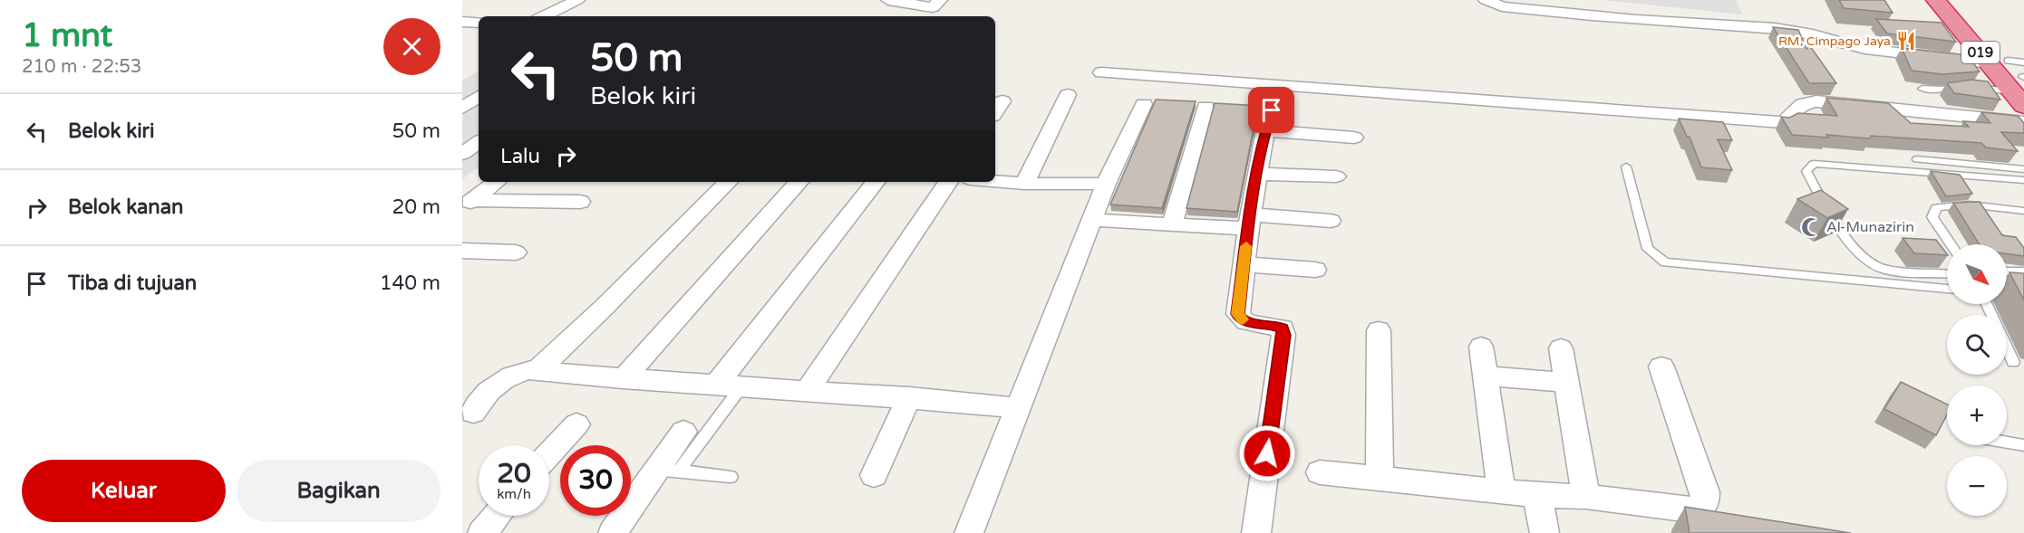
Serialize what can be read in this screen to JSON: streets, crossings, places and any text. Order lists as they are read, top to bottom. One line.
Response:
{"streets":{"highway":["019"]},"places":{"restaurant":["RM. Cimpago Jaya"],"mosque":["Al-Munazirin"]},"north":"bottom right","page":{"heading":["1 mnt","210 m · 22:53"],"turn":["50 m","Belok kiri"],"list":[{"name":"Belok kiri","value":"50 m"},{"name":"Belok kanan","value":"20 m"},{"name":"Tiba di tujuan","value":"140 m"}],"then":"Lalu","map_buttons":["+","−"],"speed":"20 km/h","limit":"30","buttons":["Keluar","Bagikan"]}}
